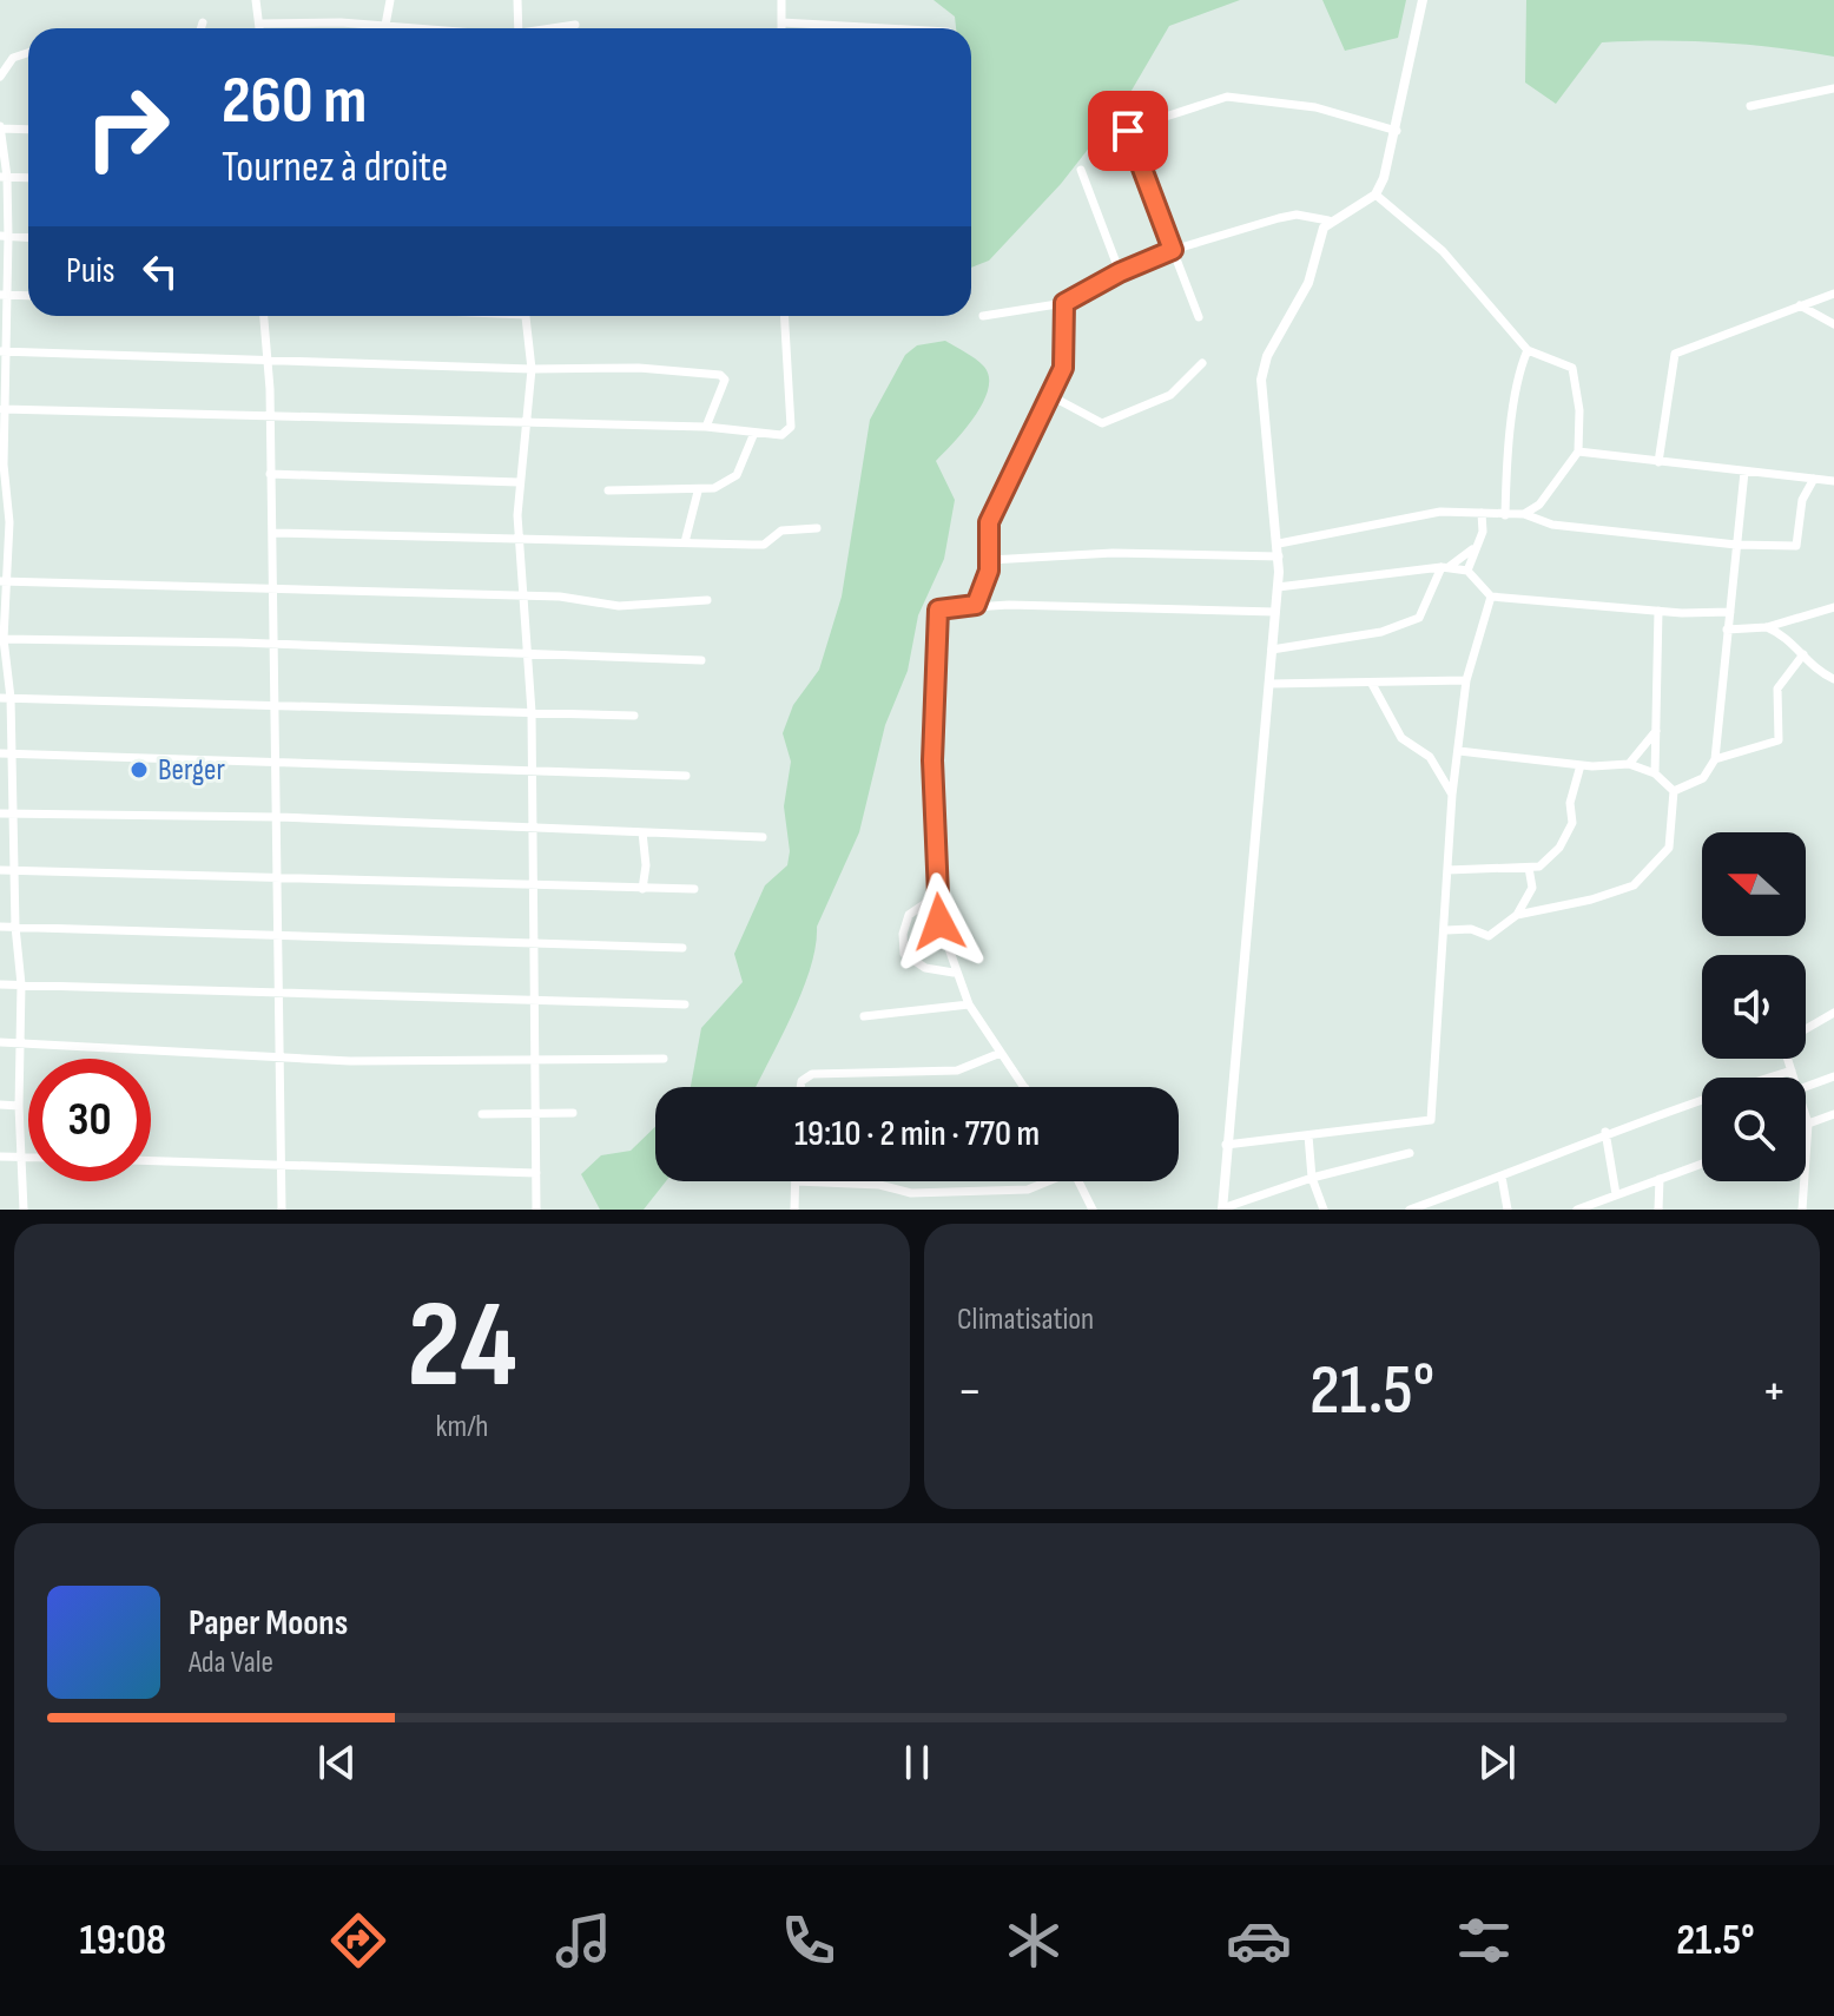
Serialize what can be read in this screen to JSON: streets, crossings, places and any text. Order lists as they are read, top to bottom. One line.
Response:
{"places":["Berger"],"north":"left","page":{"turn":["260 m","Tournez à droite"],"then":"Puis","limit":"30","trip":"19:10 · 2 min · 770 m","tile":[["24","km/h"],"Climatisation"],"heat":["−","21.5°","+"],"song":["Paper Moons","Ada Vale"],"tabs":["19:08","21.5°"]}}
